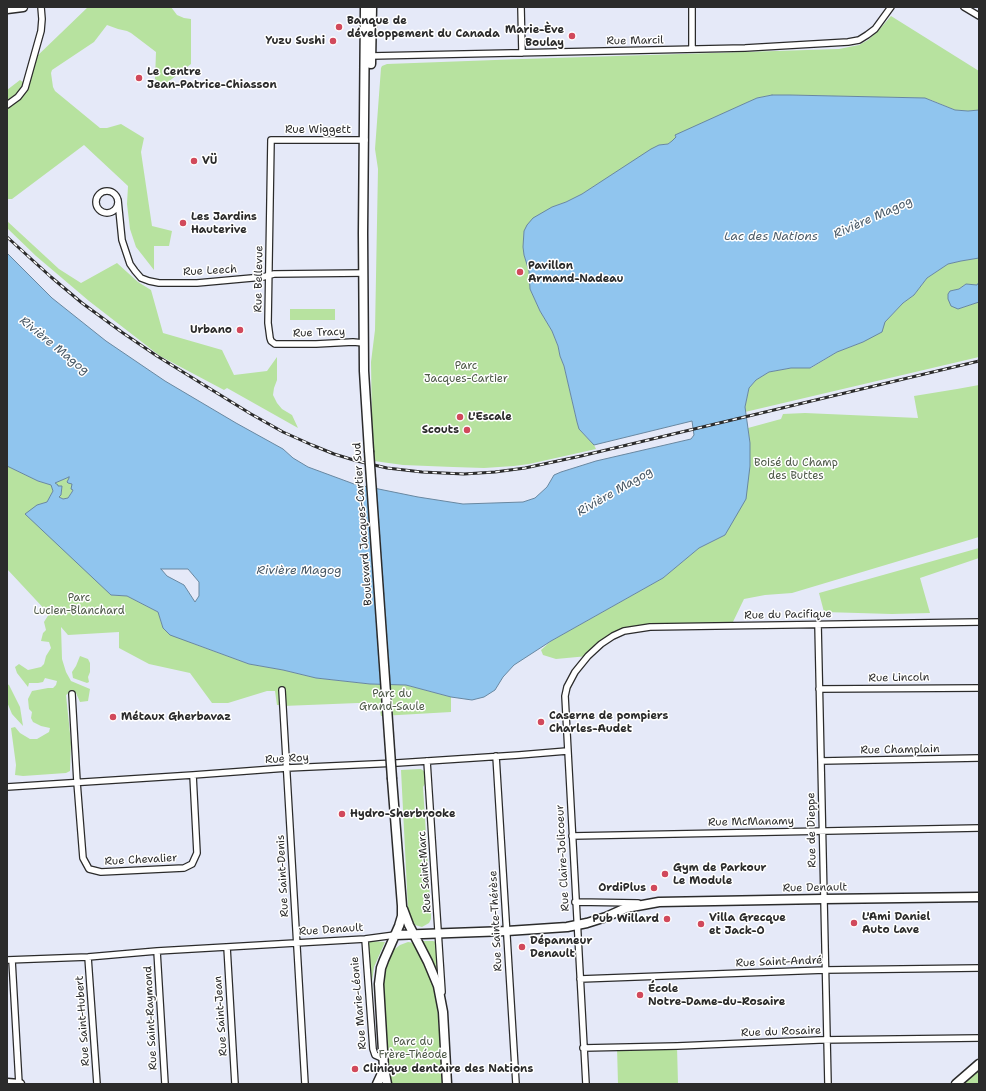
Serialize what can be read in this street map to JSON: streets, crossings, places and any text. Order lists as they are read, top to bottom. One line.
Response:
{"streets":{"main road":["Boulevard Jacques-Cartier Sud","Rue Denault","Rue Marie-Léonie"],"street":["Rue Marcil","Rue Wiggett","Rue Leech","Rue Bellevue","Rue Tracy","Rue du Pacifique","Rue Lincoln","Rue Champlain","Rue Roy","Rue McManamy","Rue de Dieppe","Rue Claire-Jolicoeur","Rue Chevalier","Rue Saint-Marc","Rue Saint-Denis","Rue Sainte-Thérèse","Rue Saint-André","Rue Saint-Jean","Rue Saint-Raymond","Rue Saint-Hubert","Rue du Rosaire"]},"crossings":[["Rue Marcil","Boulevard Jacques-Cartier Sud"],["Rue Wiggett","Rue Bellevue"],["Rue Wiggett","Boulevard Jacques-Cartier Sud"],["Rue Leech","Rue Bellevue"],["Rue Leech","Boulevard Jacques-Cartier Sud"],["Rue Bellevue","Rue Tracy"],["Rue Tracy","Boulevard Jacques-Cartier Sud"],["Boulevard Jacques-Cartier Sud","Rue Saint-Marc"],["Boulevard Jacques-Cartier Sud","Rue Denault"],["Boulevard Jacques-Cartier Sud","Rue Marie-Léonie"],["Rue du Pacifique","Rue de Dieppe"],["Rue du Pacifique","Rue Claire-Jolicoeur"],["Rue Lincoln","Rue de Dieppe"],["Rue Champlain","Rue de Dieppe"],["Rue Roy","Rue Claire-Jolicoeur"],["Rue Roy","Rue Chevalier"],["Rue Roy","Rue Saint-Marc"],["Rue Roy","Rue Saint-Denis"],["Rue Roy","Rue Sainte-Thérèse"],["Rue McManamy","Rue de Dieppe"],["Rue McManamy","Rue Claire-Jolicoeur"],["Rue de Dieppe","Rue Denault"],["Rue de Dieppe","Rue Saint-André"],["Rue de Dieppe","Rue du Rosaire"],["Rue Claire-Jolicoeur","Rue Denault"],["Rue Claire-Jolicoeur","Rue Saint-André"],["Rue Claire-Jolicoeur","Rue du Rosaire"],["Rue Saint-Marc","Rue Denault"],["Rue Saint-Denis","Rue Denault"],["Rue Denault","Rue Sainte-Thérèse"],["Rue Denault","Rue Marie-Léonie"],["Rue Denault","Rue Saint-Jean"],["Rue Denault","Rue Saint-Raymond"],["Rue Denault","Rue Saint-Hubert"]],"water":["Rivière Magog","Lac des Nations"],"parks":["Parc Jacques-Cartier","Boisé du Champ des Buttes","Parc Lucien-Blanchard","Parc du Grand-Saule","Parc du Frère-Théode"],"places":["Banque de développement du Canada","Marie-Ève Boulay","Yuzu Sushi","Le Centre Jean-Patrice-Chiasson","VÜ","Les Jardins Hauterive","Pavillon Armand-Nadeau","Urbano","L'Escale","Scouts","Métaux Gherbavaz","Caserne de pompiers Charles-Audet","Hydro-Sherbrooke","Gym de Parkour Le Module","OrdiPlus","Pub Willard","L'Ami Daniel Auto Lave","Villa Grecque et Jack-O","Dépanneur Denault","École Notre-Dame-du-Rosaire","Clinique dentaire des Nations"]}
